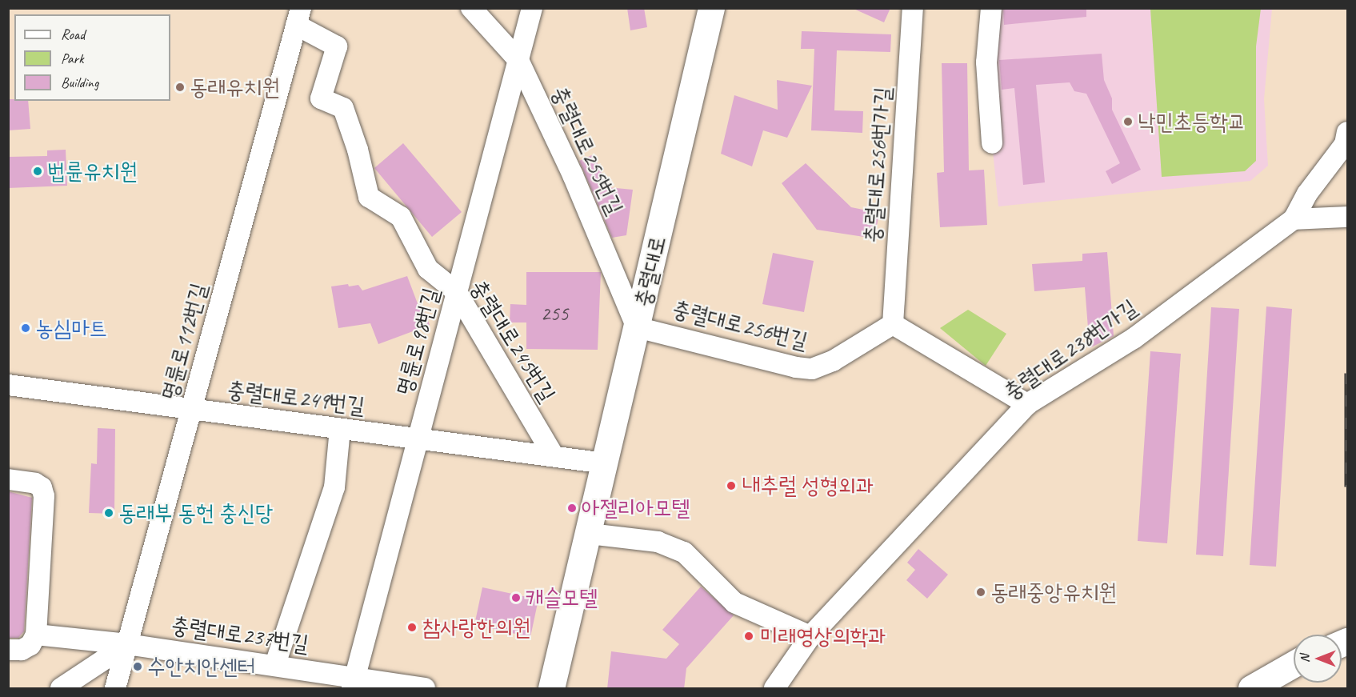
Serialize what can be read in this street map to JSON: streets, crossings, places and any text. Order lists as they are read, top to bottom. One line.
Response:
{"streets":{"main road":["충렬대로"],"street":["충렬대로255번길","충렬대로256번가길","충렬대로256번길","충렬대로245번길","명륜로112번길","명륜로98번길","충렬대로238번가길","충렬대로249번길","충렬대로237번길"]},"crossings":[["충렬대로255번길","충렬대로"],["충렬대로255번길","충렬대로256번길"],["충렬대로255번길","명륜로98번길"],["충렬대로256번가길","충렬대로256번길"],["충렬대로","충렬대로256번길"],["충렬대로","충렬대로249번길"],["충렬대로245번길","명륜로112번길"],["충렬대로245번길","명륜로98번길"],["충렬대로245번길","충렬대로249번길"],["명륜로112번길","충렬대로249번길"],["명륜로112번길","충렬대로237번길"],["명륜로98번길","충렬대로249번길"],["명륜로98번길","충렬대로237번길"]],"places":["동래유치원","낙민초등학교","법륜유치원","농심마트","내추럴 성형외과","아젤리아모텔","동래부 동헌 충신당","동래중앙유치원","캐슬모텔","참사랑한의원","미래영상의학과","수안치안센터"],"house_numbers":["255"],"legend":["Road","Park","Building"],"north":"left"}
